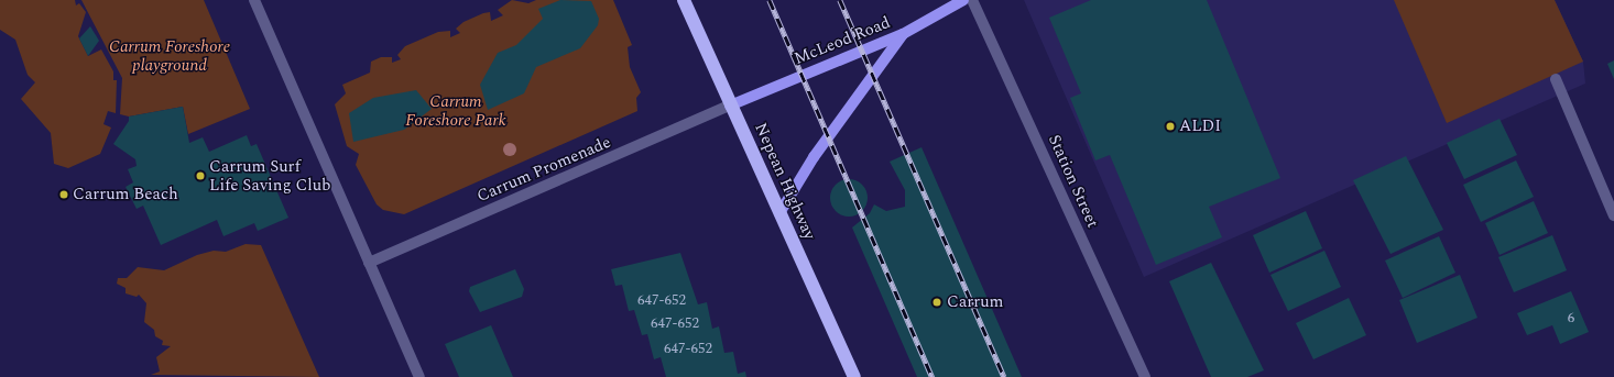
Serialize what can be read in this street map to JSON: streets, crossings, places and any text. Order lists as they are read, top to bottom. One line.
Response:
{"streets":{"highway":["Nepean Highway"],"main road":["McLeod Road"],"street":["Carrum Promenade","Station Street"]},"crossings":[["McLeod Road","Carrum Promenade"],["McLeod Road","Nepean Highway"],["Carrum Promenade","Nepean Highway"]],"parks":["Carrum Foreshore playground","Carrum Foreshore Park"],"places":["ALDI","Carrum Surf Life Saving Club","Carrum Beach","Carrum"],"house_numbers":["647-652","6","647-652","647-652"]}
